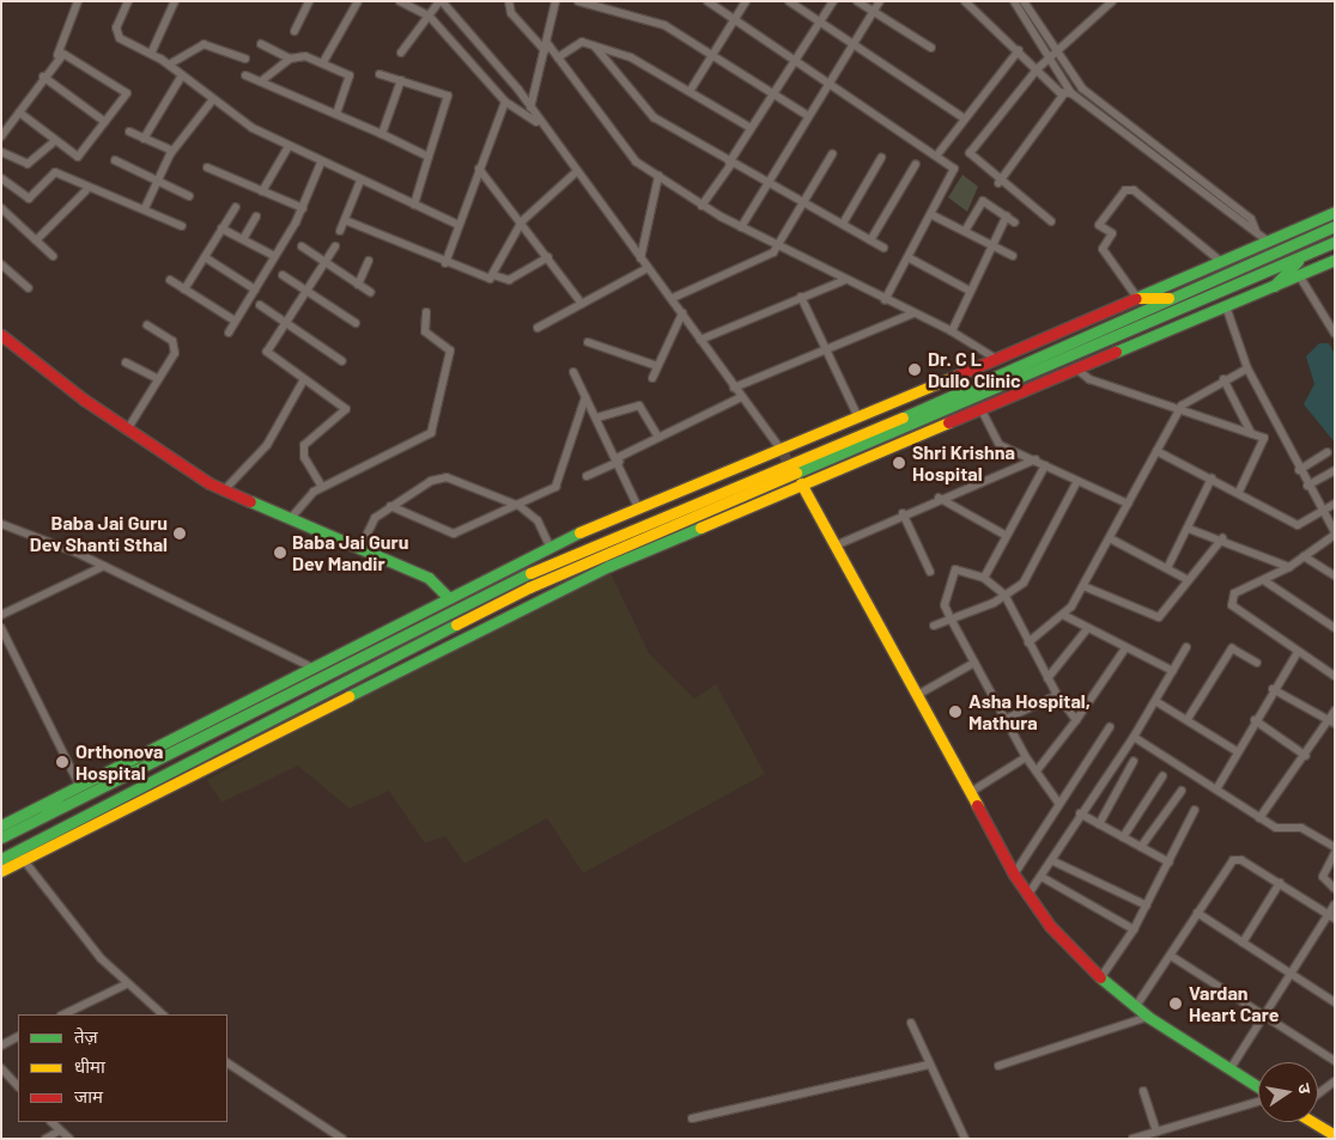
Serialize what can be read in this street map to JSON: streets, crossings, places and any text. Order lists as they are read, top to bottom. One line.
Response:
{"places":["Dr. C L Dullo Clinic","Shri Krishna Hospital","Baba Jai Guru Dev Shanti Sthal","Baba Jai Guru Dev Mandir","Asha Hospital, Mathura","Orthonova Hospital","Vardan Heart Care"],"legend":["तेज़","धीमा","जाम"],"north":"right"}
